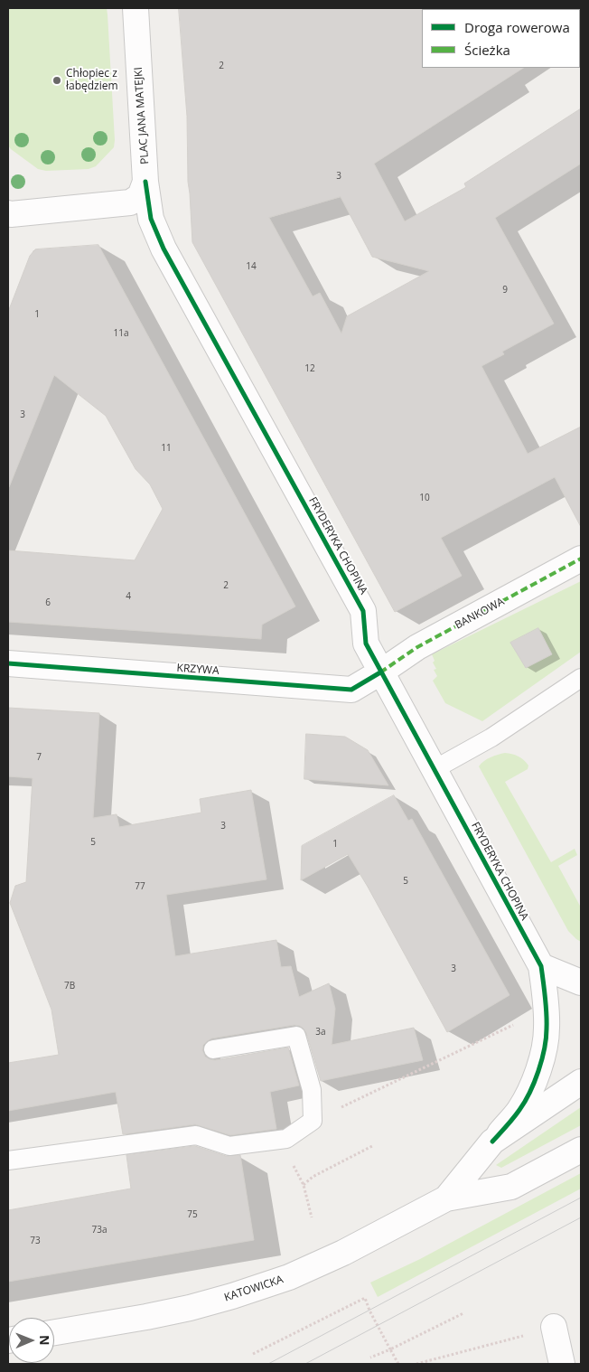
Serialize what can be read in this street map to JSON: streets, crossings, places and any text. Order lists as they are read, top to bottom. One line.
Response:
{"streets":{"street":["PLAC JANA MATEJKI","FRYDERYKA CHOPINA","BANKOWA","KRZYWA","KATOWICKA"]},"crossings":[["PLAC JANA MATEJKI","FRYDERYKA CHOPINA"],["FRYDERYKA CHOPINA","BANKOWA"],["FRYDERYKA CHOPINA","KRZYWA"],["BANKOWA","KRZYWA"]],"places":["Chłopiec z łabędziem"],"house_numbers":["2","3","14","9","1","11a","12","3","11","10","2","4","6","7","3","5","1","5","77","3","7B","3a","75","73a","73"],"legend":["Droga rowerowa","Ścieżka"],"north":"right"}
